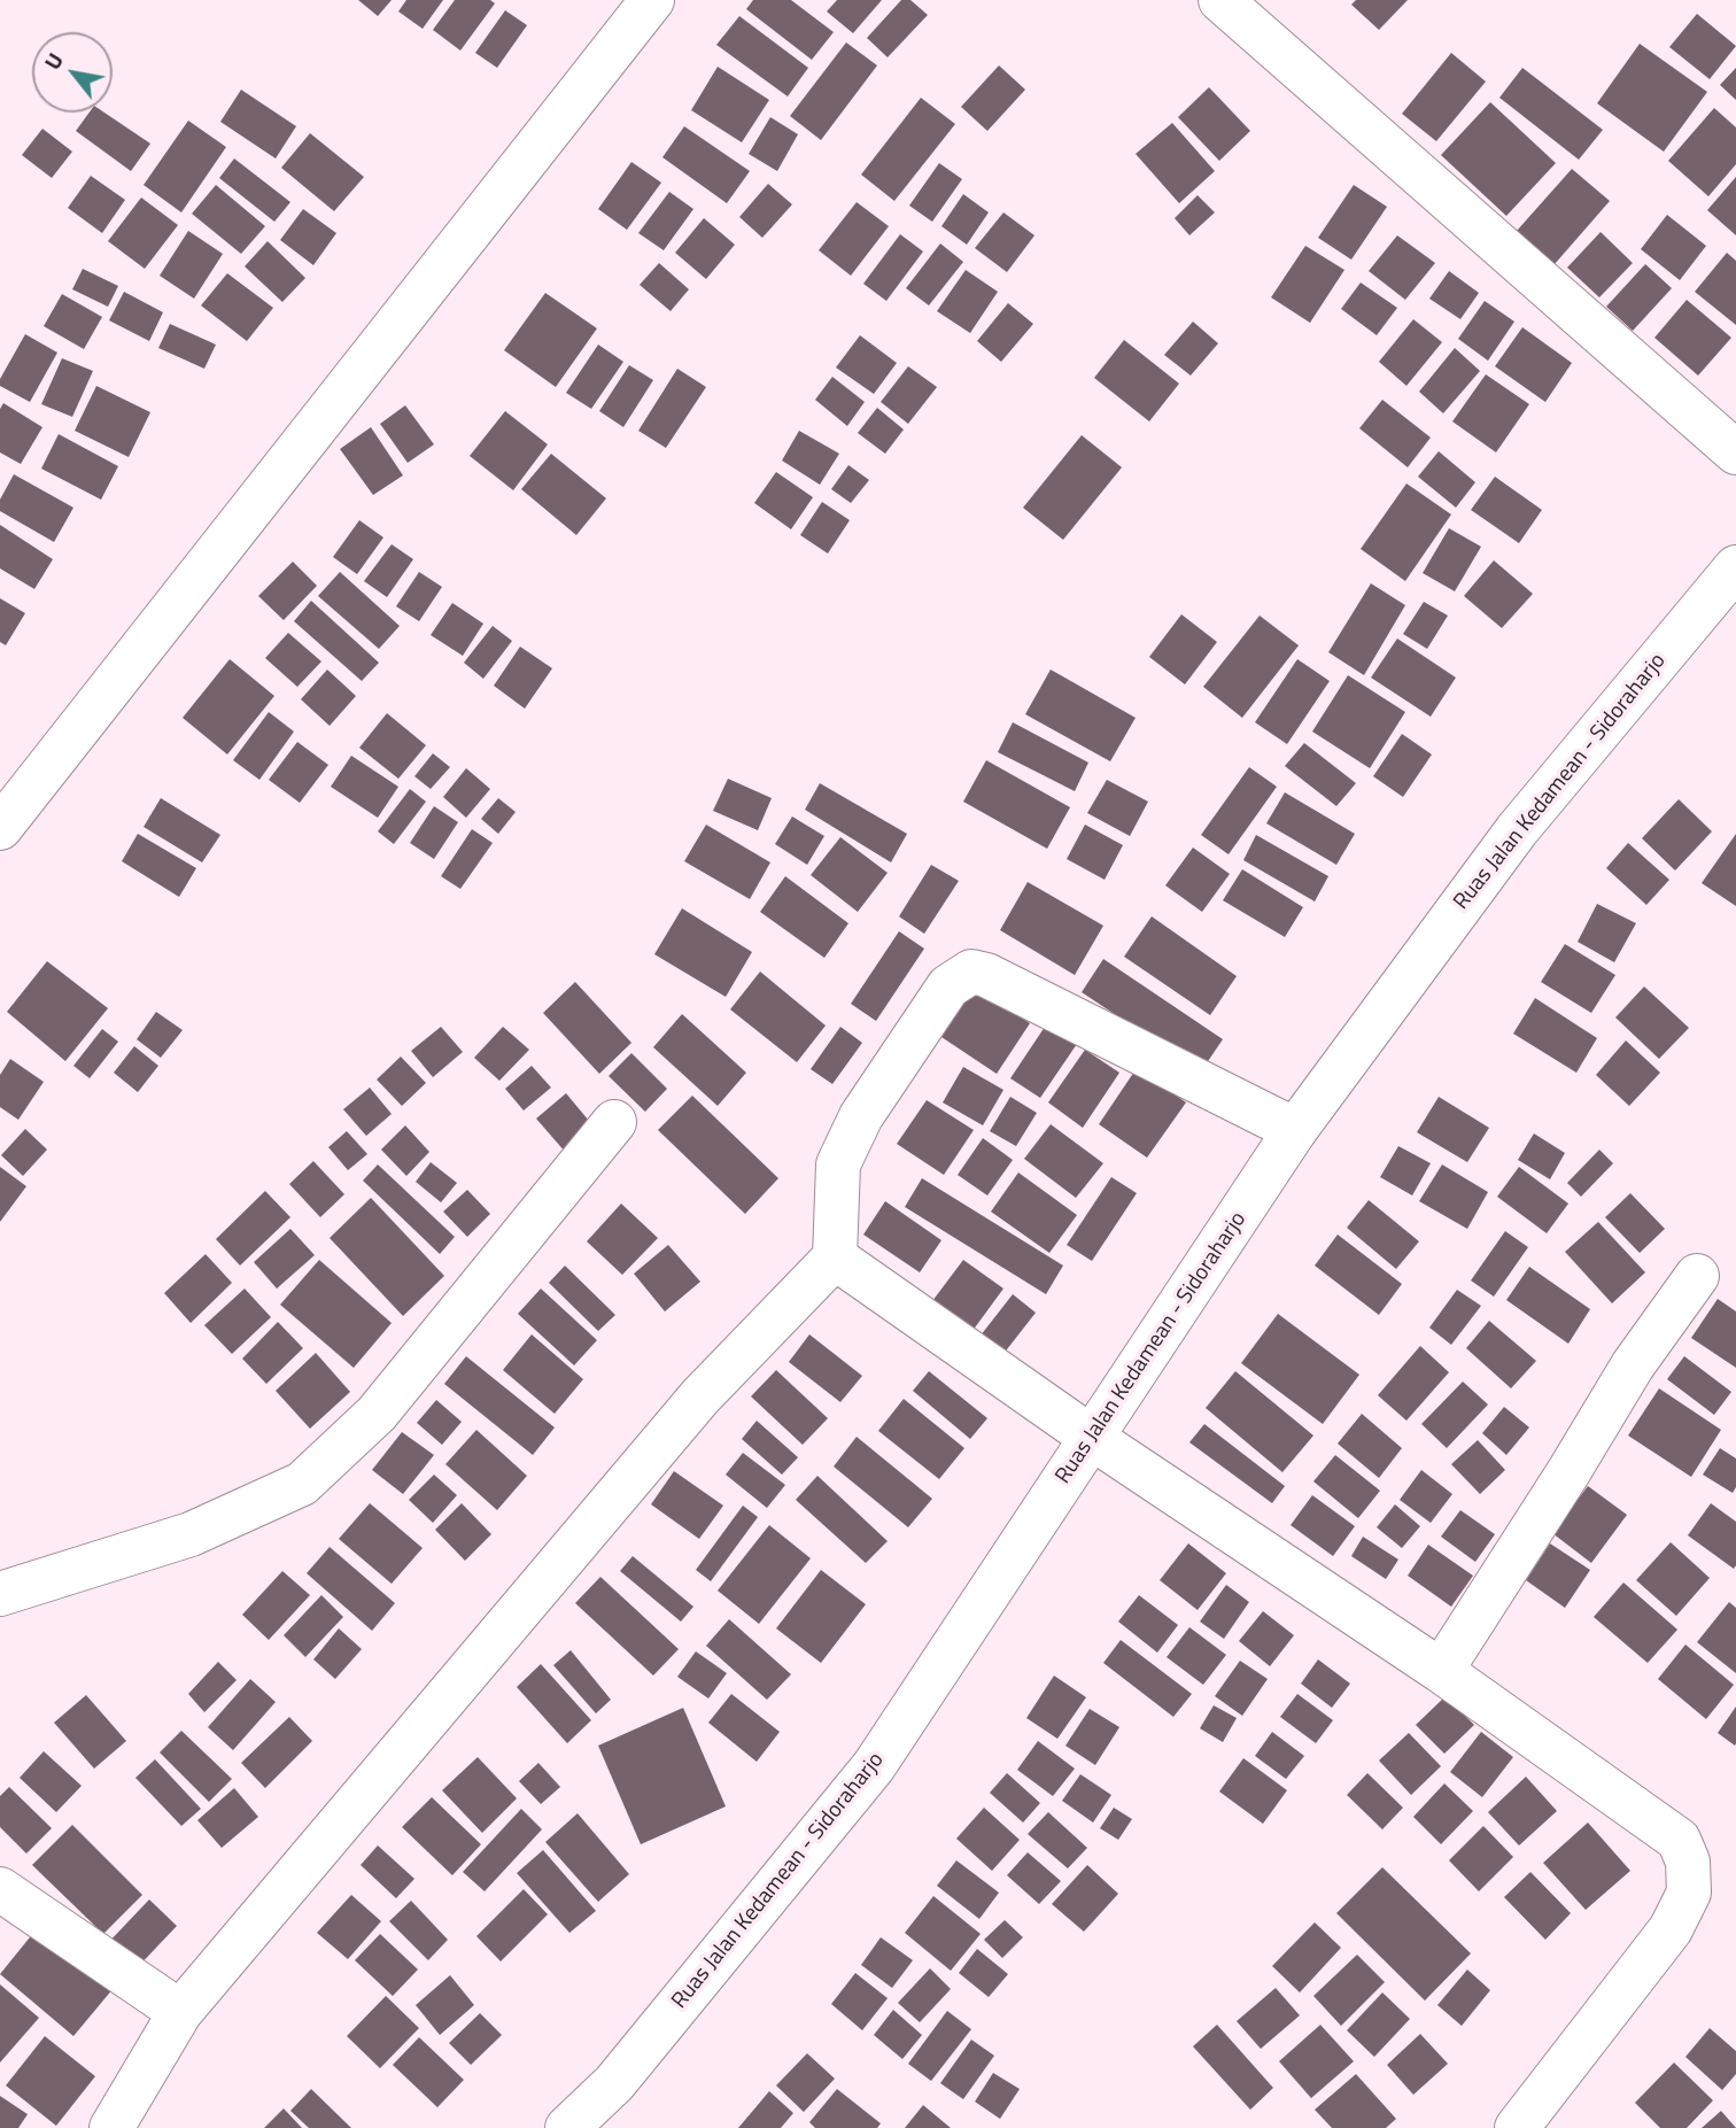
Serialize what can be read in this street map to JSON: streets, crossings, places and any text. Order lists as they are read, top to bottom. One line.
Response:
{"streets":{"street":["Ruas Jalan Kedamean - Sidoraharjo"]},"north":"top left"}
